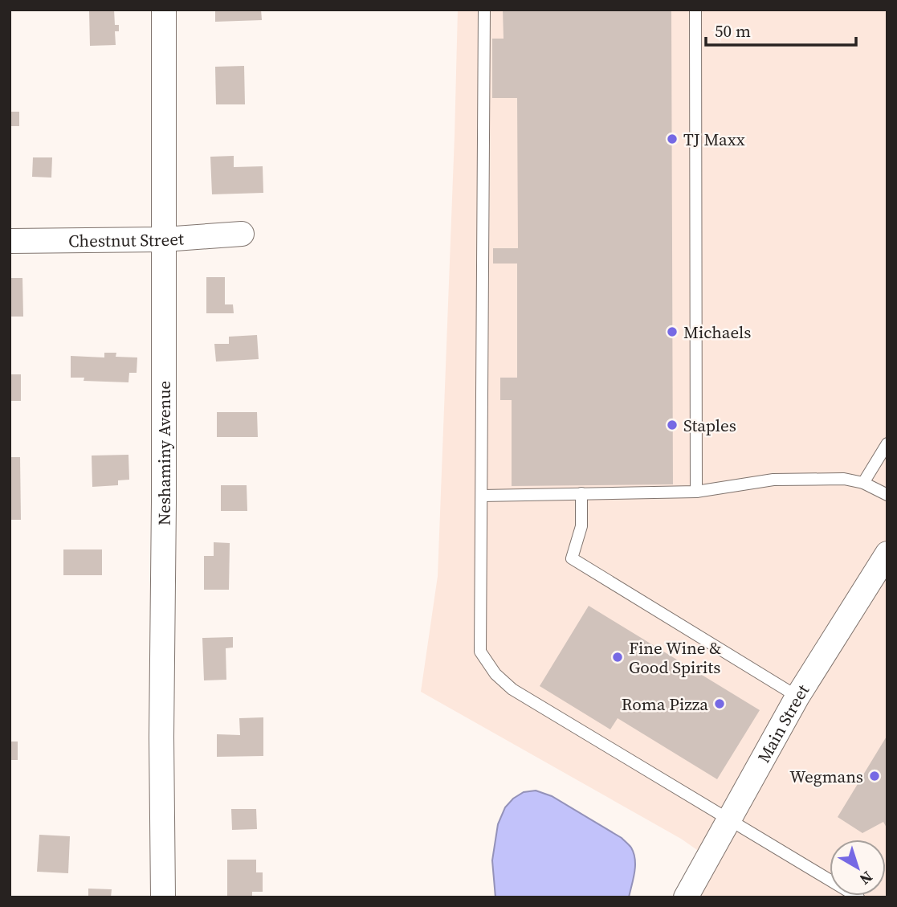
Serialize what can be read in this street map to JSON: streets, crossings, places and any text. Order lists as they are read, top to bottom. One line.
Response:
{"streets":{"street":["Chestnut Street","Neshaminy Avenue","Main Street"]},"crossings":[["Chestnut Street","Neshaminy Avenue"]],"places":["TJ Maxx","Michaels","Staples","Fine Wine & Good Spirits","Roma Pizza","Wegmans"],"scale_bar":"50 m","north":"bottom right"}
